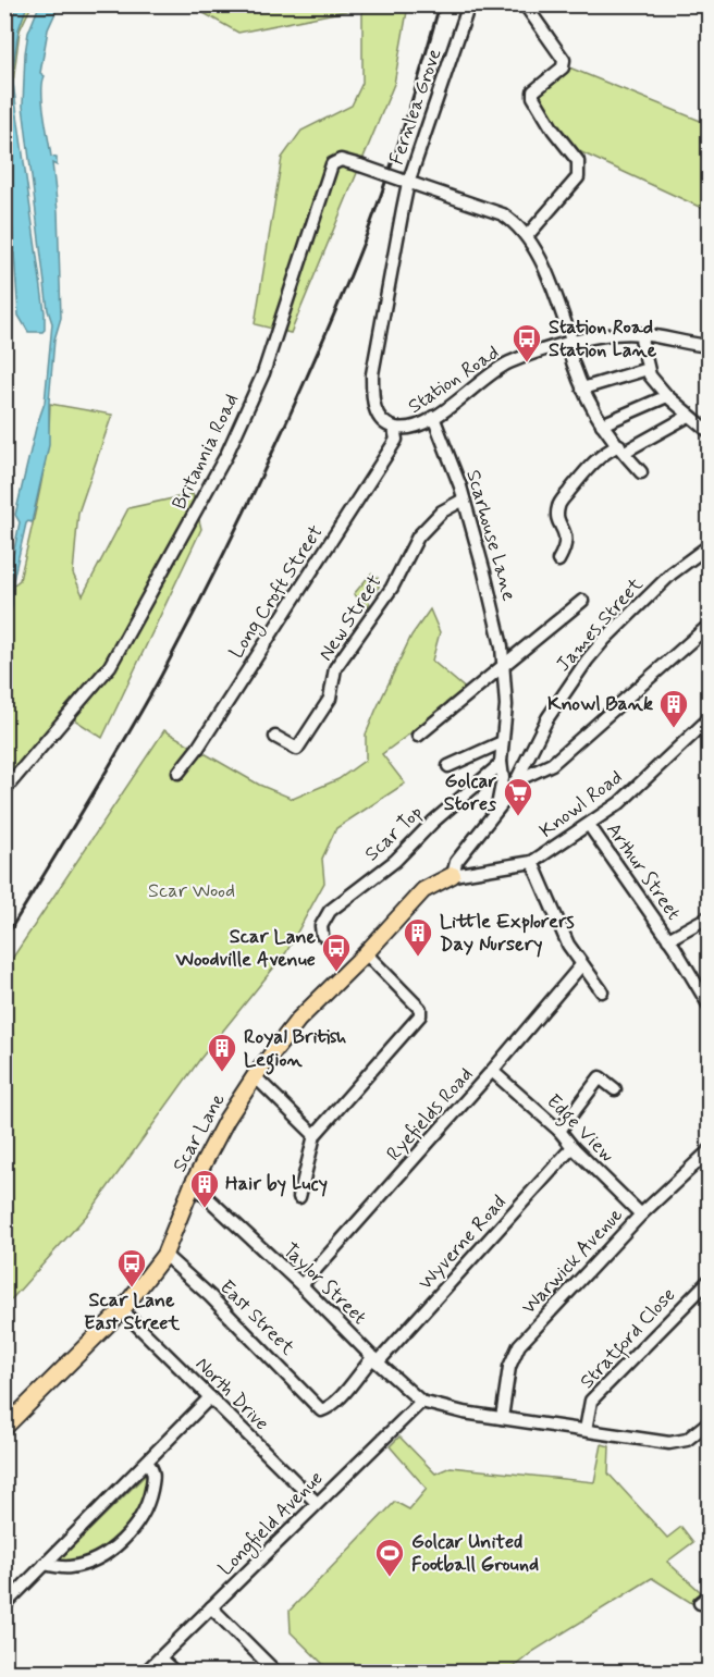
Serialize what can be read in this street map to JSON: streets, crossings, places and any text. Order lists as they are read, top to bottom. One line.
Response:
{"streets":{"main road":["Scar Lane"],"street":["Fernlea Grove","Station Road","Britannia Road","Scarhouse Lane","Long Croft Street","New Street","James Street","Knowl Road","Scar Top","Arthur Street","Ryefields Road","Edge View","Wyverne Road","Warwick Avenue","Taylor Street","East Street","Stratford Close","North Drive","Longfield Avenue"]},"crossings":[["Fernlea Grove","Station Road"],["Fernlea Grove","Britannia Road"],["Station Road","Britannia Road"],["Station Road","Scarhouse Lane"],["Station Road","Long Croft Street"],["Scarhouse Lane","New Street"],["Scarhouse Lane","James Street"],["Scarhouse Lane","Scar Top"],["James Street","Knowl Road"],["James Street","Scar Lane"],["Knowl Road","Arthur Street"],["Knowl Road","Scar Lane"],["Ryefields Road","Edge View"],["Ryefields Road","Taylor Street"],["Edge View","Wyverne Road"],["Edge View","Warwick Avenue"],["Scar Lane","Taylor Street"],["Scar Lane","East Street"],["Scar Lane","North Drive"],["Wyverne Road","Taylor Street"],["Wyverne Road","East Street"],["Warwick Avenue","Taylor Street"],["Taylor Street","Longfield Avenue"],["North Drive","Longfield Avenue"]],"parks":["Scar Wood"],"places":{"bus stop":["Station Road Station Lane","Scar Lane Woodville Avenue","Scar Lane East Street"],"building":["Knowl Bank","Little Explorers Day Nursery","Royal British Legion","Hair by Lucy"],"supermarket":["Golcar Stores"],"sports":["Golcar United Football Ground"]}}
